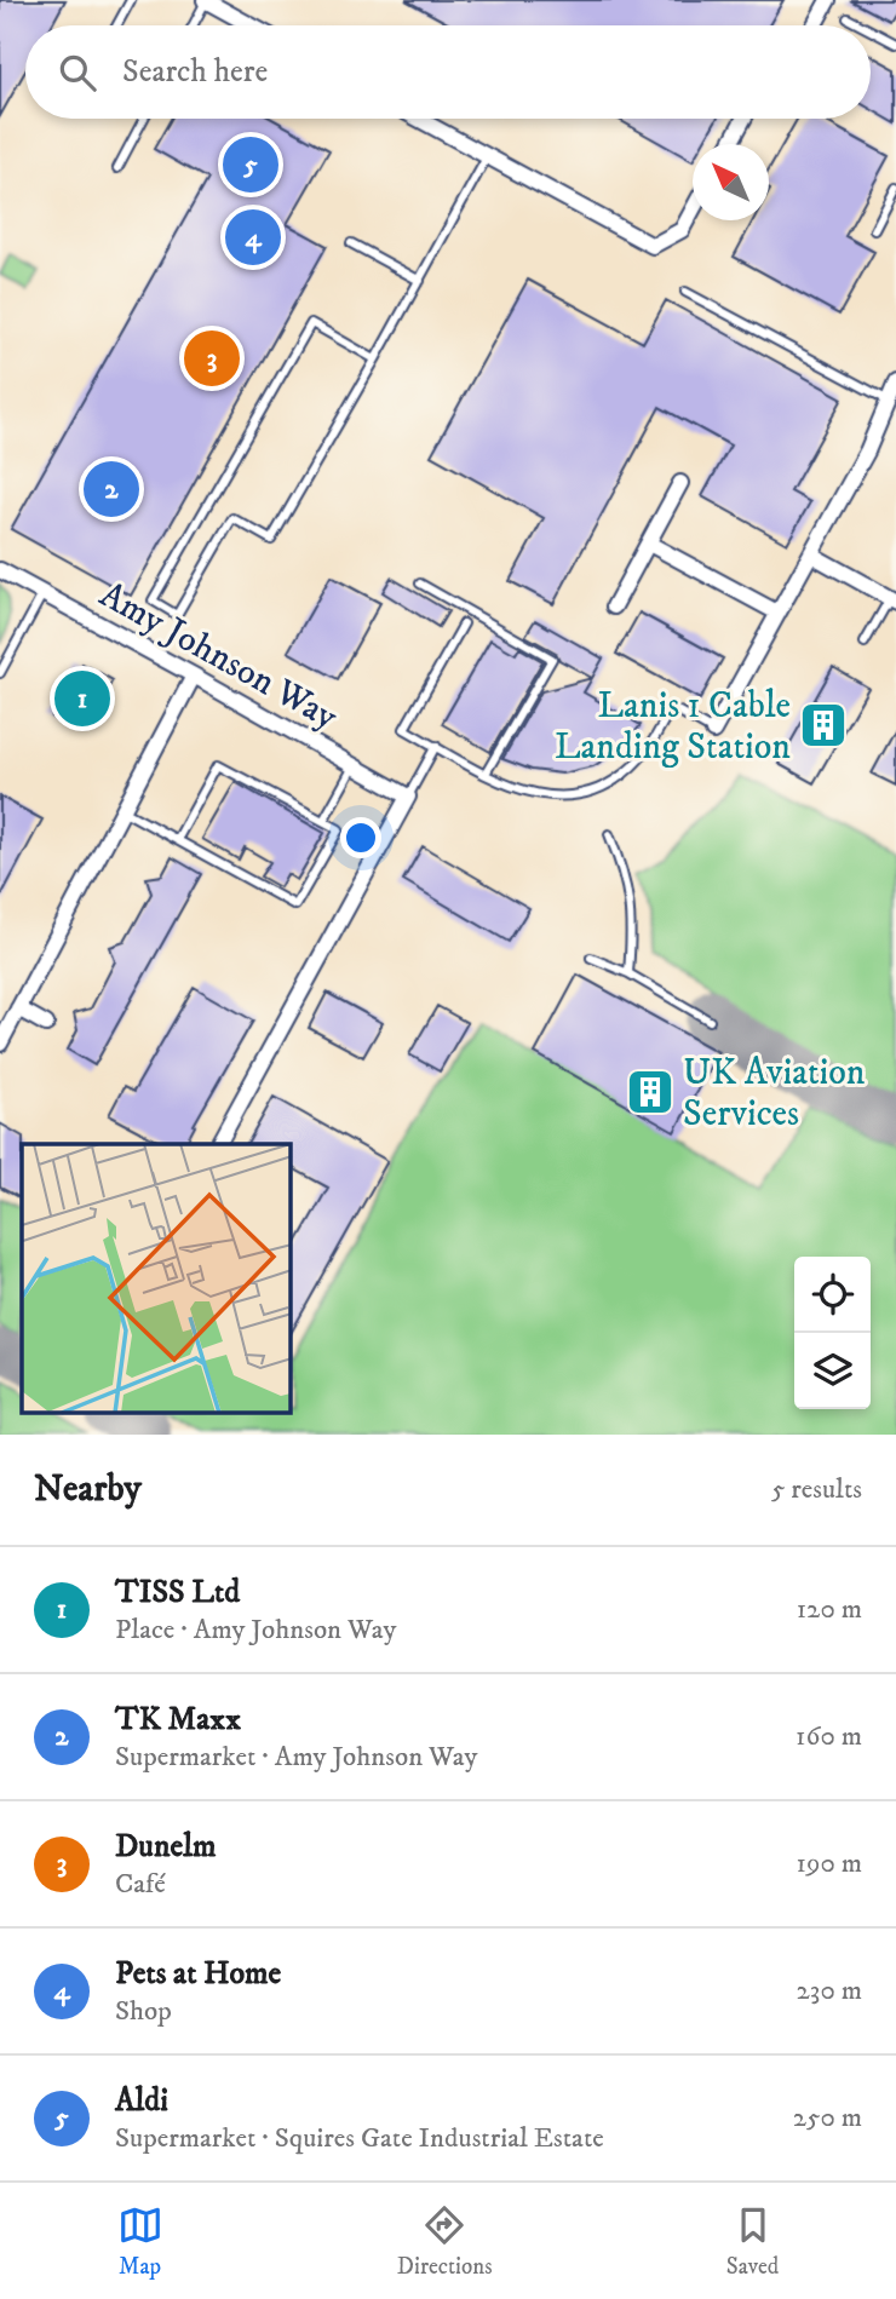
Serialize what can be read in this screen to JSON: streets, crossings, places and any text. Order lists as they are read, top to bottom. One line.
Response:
{"streets":{"street":["Amy Johnson Way"]},"places":{"building":["Lanis 1 Cable Landing Station","UK Aviation Services"]},"north":"top left","page":{"search":"Search here","pins":["5","4","3","2","1"],"heading":["Nearby","5 results"],"list":[{"mark":"1","name":"TISS Ltd","note":"Place · Amy Johnson Way","value":"120 m"},{"mark":"2","name":"TK Maxx","note":"Supermarket · Amy Johnson Way","value":"160 m"},{"mark":"3","name":"Dunelm","note":"Café","value":"190 m"},{"mark":"4","name":"Pets at Home","note":"Shop","value":"230 m"},{"mark":"5","name":"Aldi","note":"Supermarket · Squires Gate Industrial Estate","value":"250 m"}],"nav":["Map","Directions","Saved"]}}
